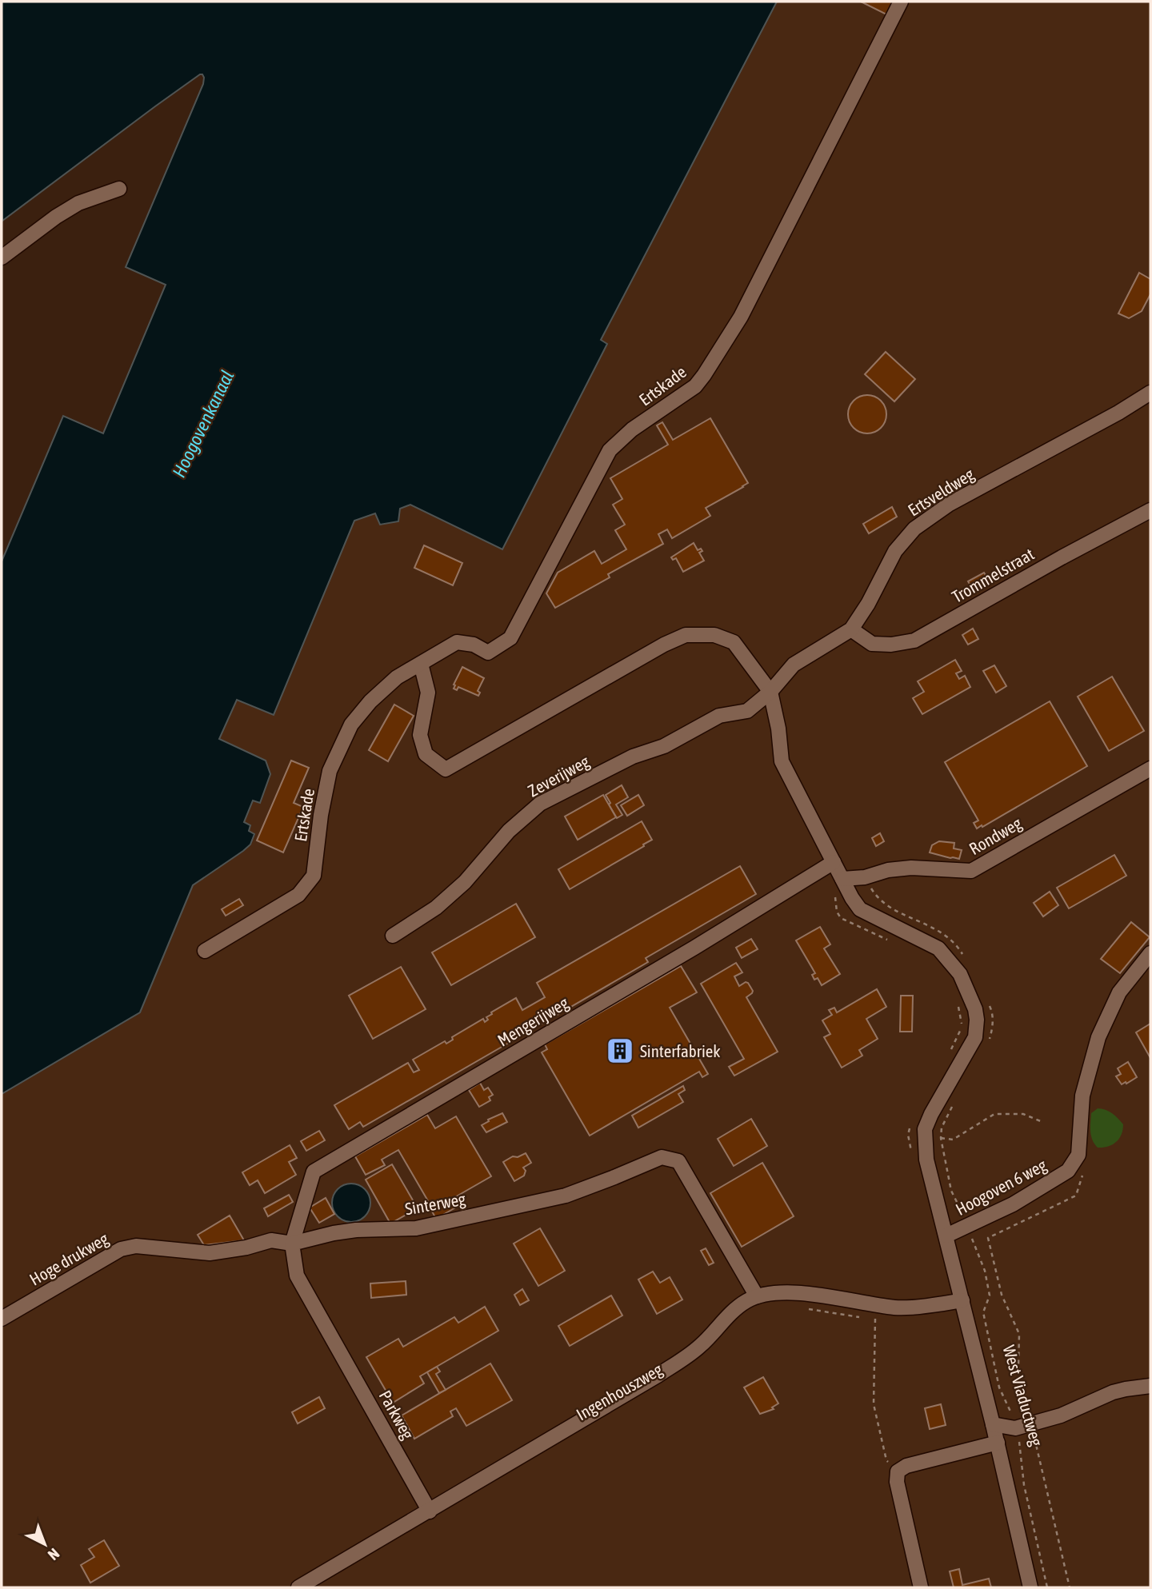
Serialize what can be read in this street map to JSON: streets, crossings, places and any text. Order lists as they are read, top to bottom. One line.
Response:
{"streets":{"street":["Ertskade","Ertsveldweg","Trommelstraat","Zeverijweg","Rondweg","Mengerijweg","Hoogoven 6 weg","Sinterweg","Hoge drukweg","Ingenhouszweg","West Viaductweg","Parkweg"]},"crossings":[["Ertsveldweg","Trommelstraat"],["Ertsveldweg","Zeverijweg"],["Rondweg","West Viaductweg"],["Mengerijweg","Sinterweg"],["Mengerijweg","Hoge drukweg"],["Mengerijweg","Parkweg"],["Hoogoven 6 weg","West Viaductweg"],["Sinterweg","Hoge drukweg"],["Sinterweg","Ingenhouszweg"],["Sinterweg","Parkweg"],["Hoge drukweg","Parkweg"],["Ingenhouszweg","West Viaductweg"],["Ingenhouszweg","Parkweg"]],"water":["Hoogovenkanaal"],"places":{"building":["Sinterfabriek"]},"north":"bottom right"}
